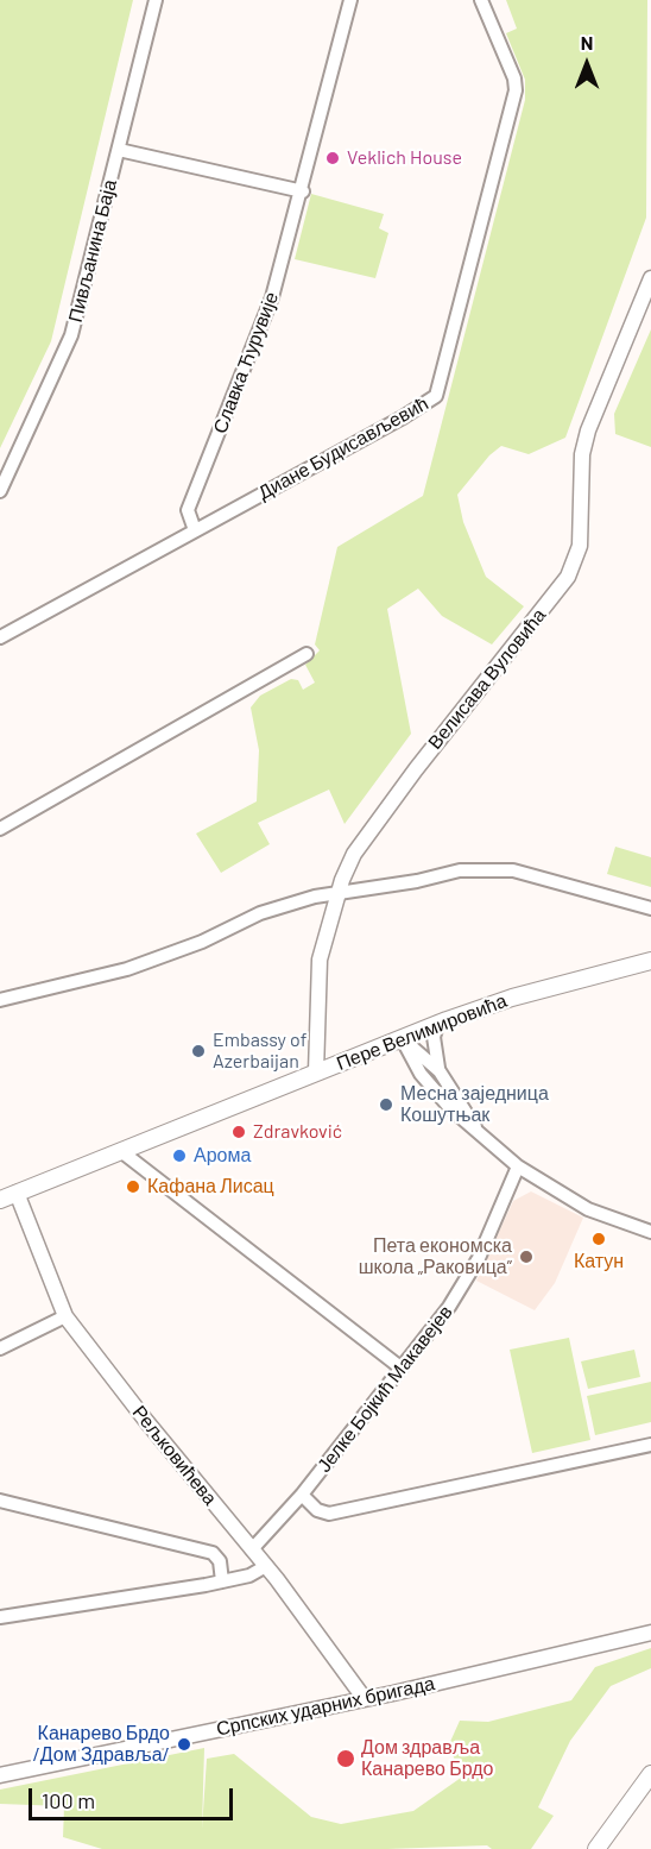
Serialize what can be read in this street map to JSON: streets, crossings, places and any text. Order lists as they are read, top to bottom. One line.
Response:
{"streets":{"main road":["Пере Велимировића"],"street":["Пивљанина Баја","Славка Ћурувије","Диане Будисављевић","Велисава Вуловића","Јелке Бојкић Макавејев","Рељковићева","Српских ударних бригада"]},"crossings":[["Славка Ћурувије","Диане Будисављевић"],["Велисава Вуловића","Пере Велимировића"],["Пере Велимировића","Рељковићева"],["Јелке Бојкић Макавејев","Рељковићева"],["Рељковићева","Српских ударних бригада"]],"places":["Veklich House","Embassy of Azerbaijan","Месна заједница Кошутњак","Zdravković","Арома","Кафана Лисац","Катун","Пета економска школа „Раковица”","Канарево Брдо /Дом Здравља/","Дом здравља Канарево Брдо"],"scale_bar":"100 m","north":"top"}
